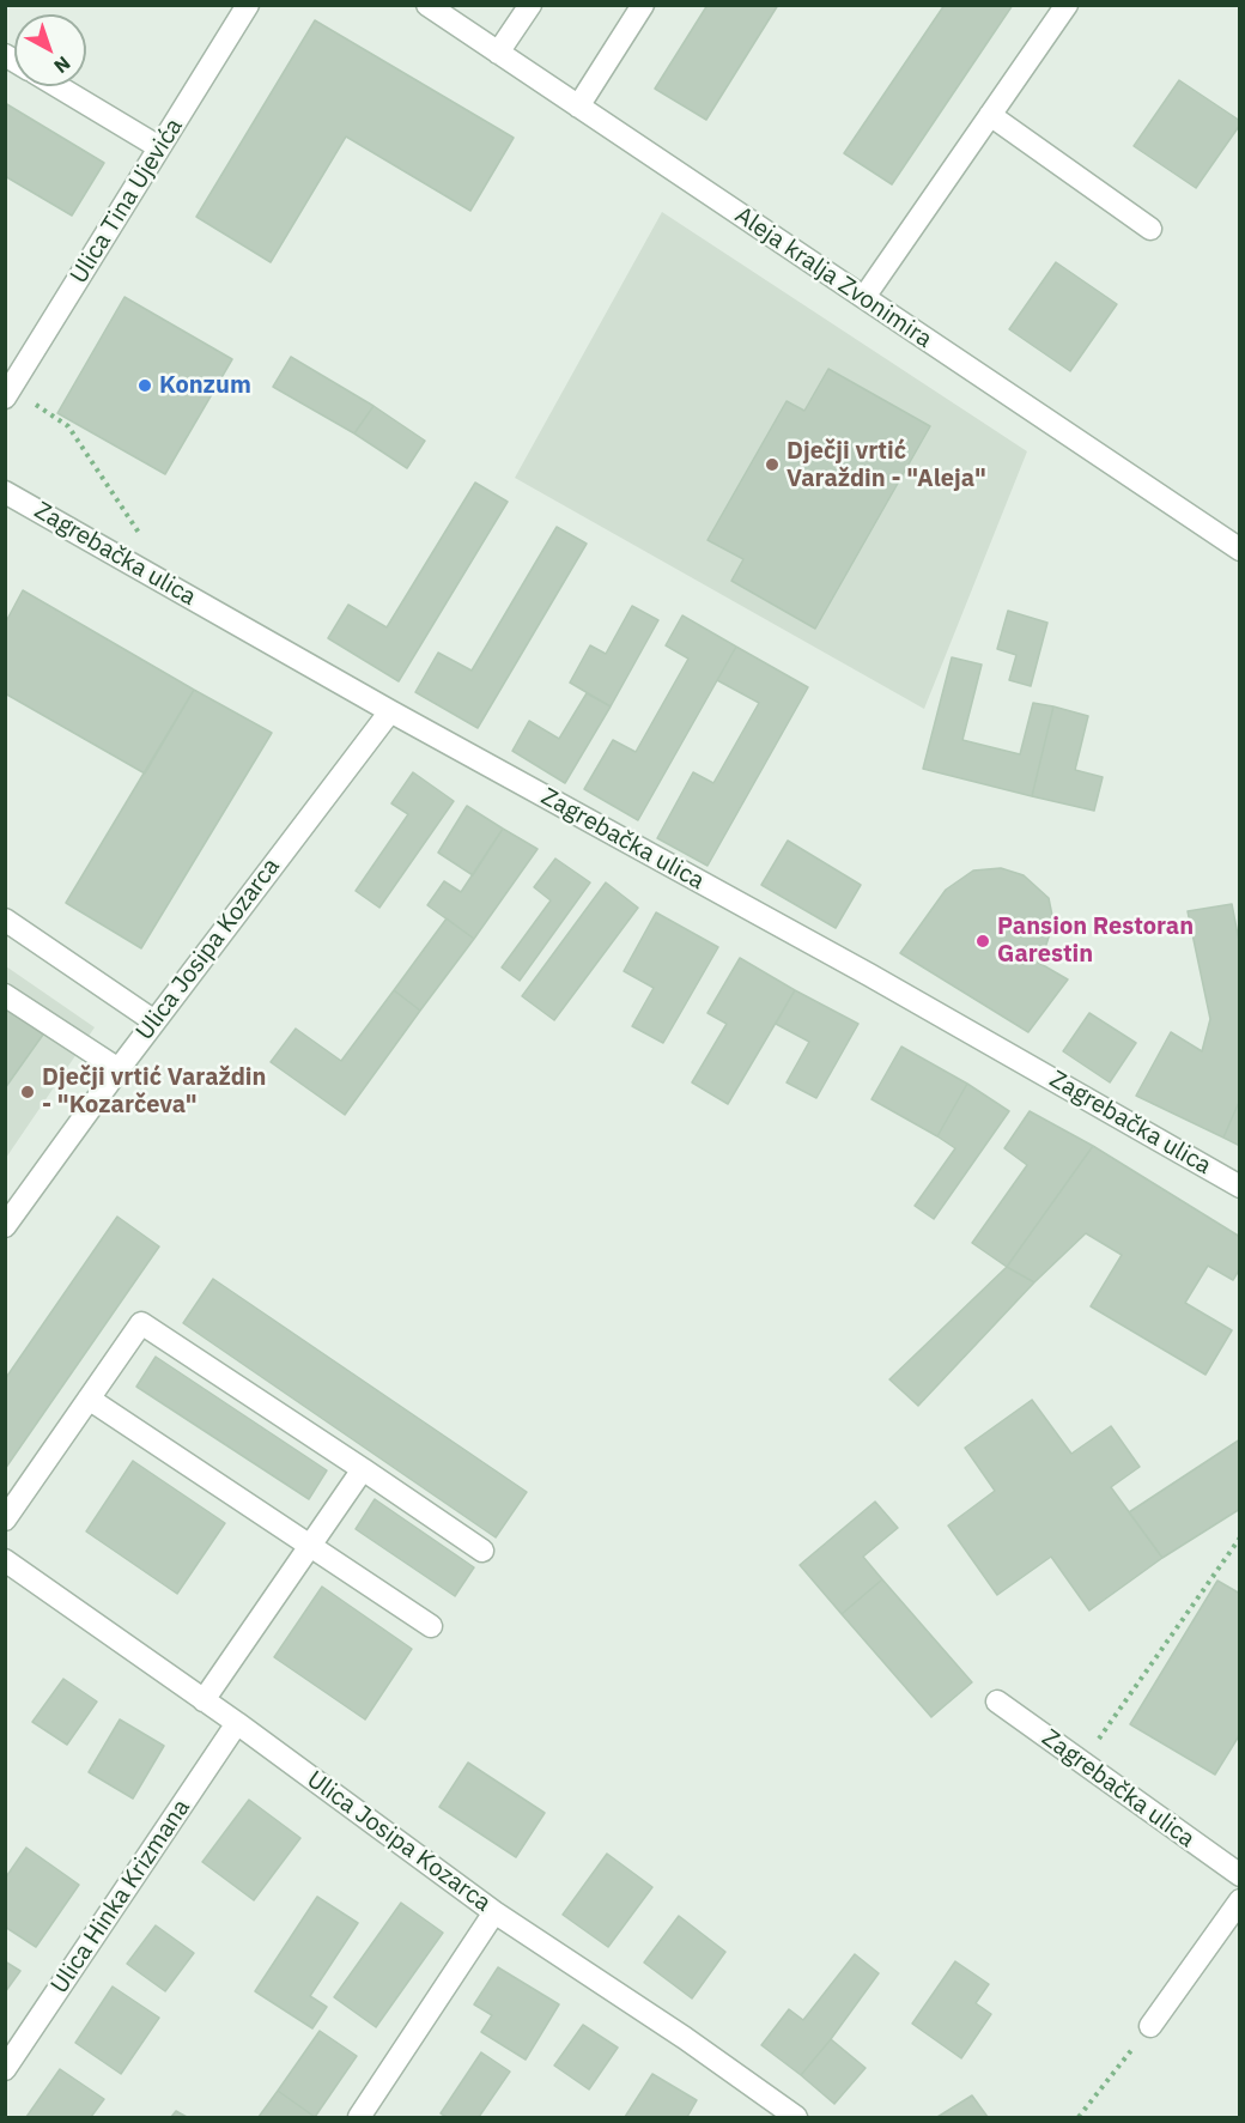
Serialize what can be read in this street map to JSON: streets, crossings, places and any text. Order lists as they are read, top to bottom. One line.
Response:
{"streets":{"street":["Ulica Tina Ujevića","Aleja kralja Zvonimira","Zagrebačka ulica","Ulica Josipa Kozarca","Ulica Hinka Krizmana"]},"crossings":[["Zagrebačka ulica","Ulica Josipa Kozarca"],["Ulica Josipa Kozarca","Ulica Hinka Krizmana"]],"places":["Konzum","Dječji vrtić Varaždin - \"Aleja\"","Pansion Restoran Garestin","Dječji vrtić Varaždin - \"Kozarčeva\""],"north":"bottom right"}
